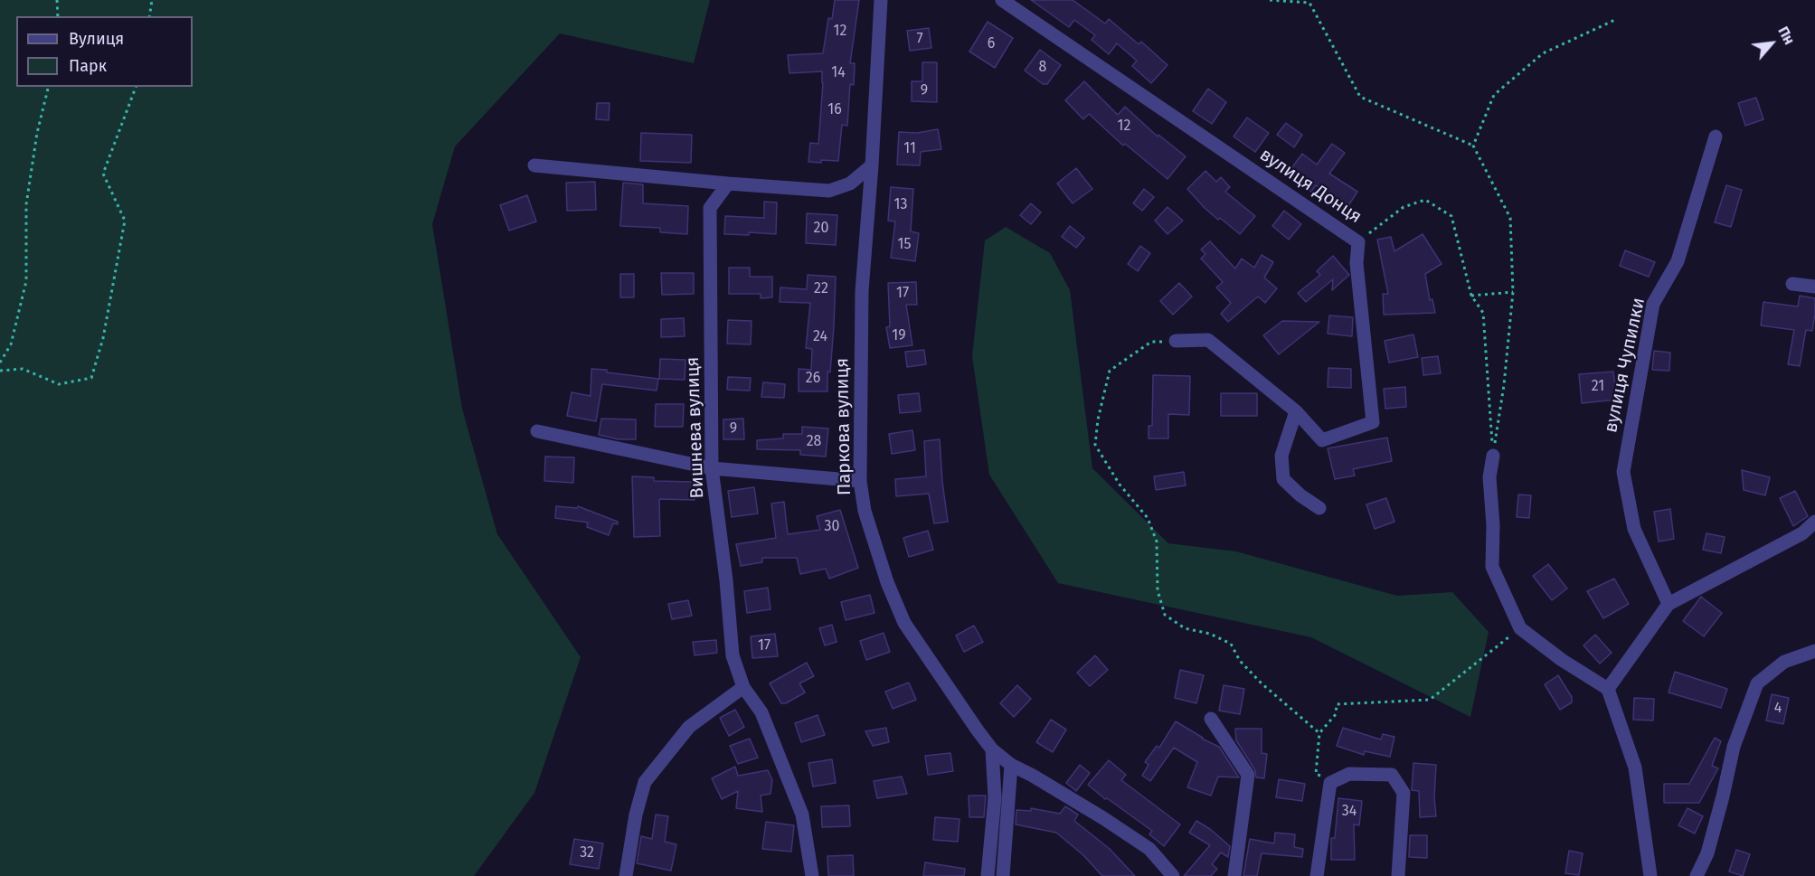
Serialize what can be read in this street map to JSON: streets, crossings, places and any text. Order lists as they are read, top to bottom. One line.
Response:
{"streets":{"street":["вулиця Донця","вулиця Чупилки","Паркова вулиця","Вишнева вулиця"]},"house_numbers":["12","7","6","8","14","9","16","12","11","13","20","15","22","17","19","24","26","21","9","28","30","17","4","34","32"],"legend":["Вулиця","Парк"],"north":"top right"}
